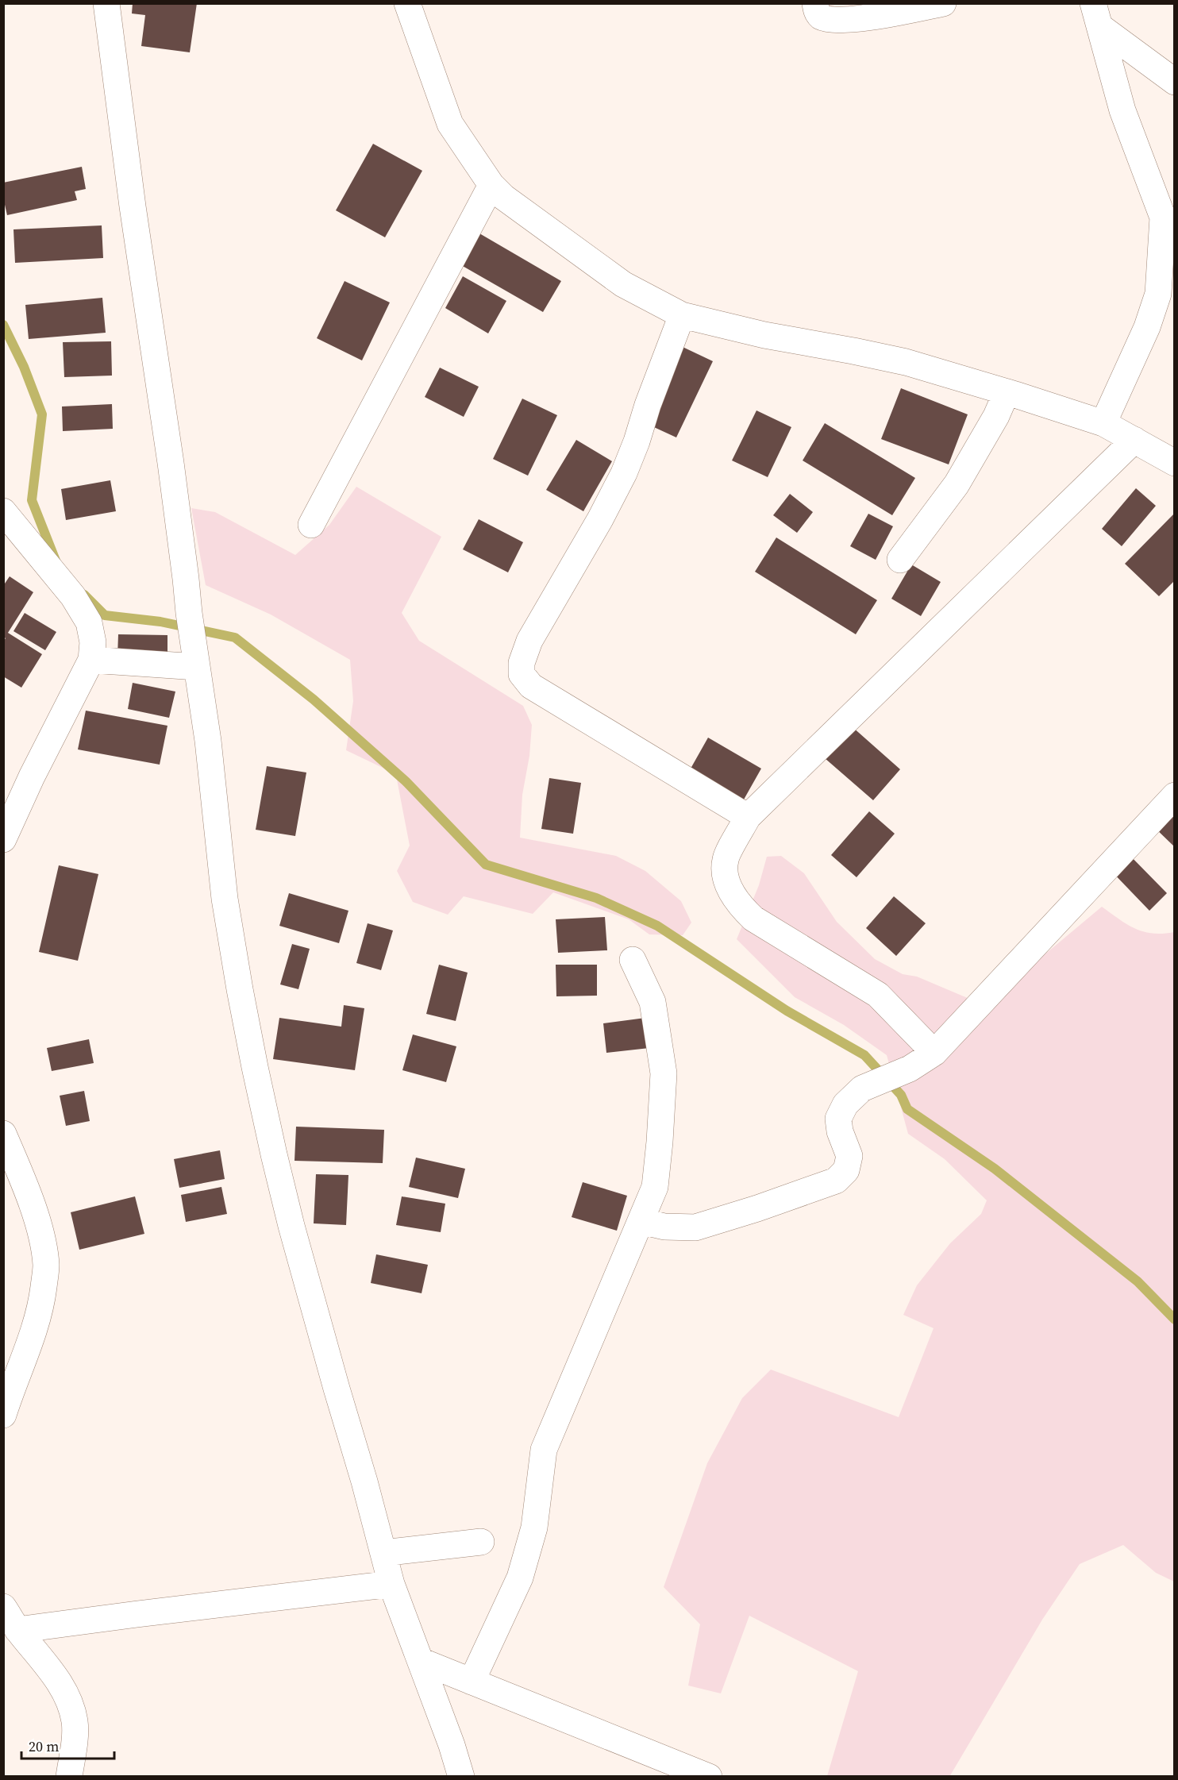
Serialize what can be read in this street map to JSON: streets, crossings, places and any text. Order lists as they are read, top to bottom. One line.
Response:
{"scale_bar":"20 m"}
